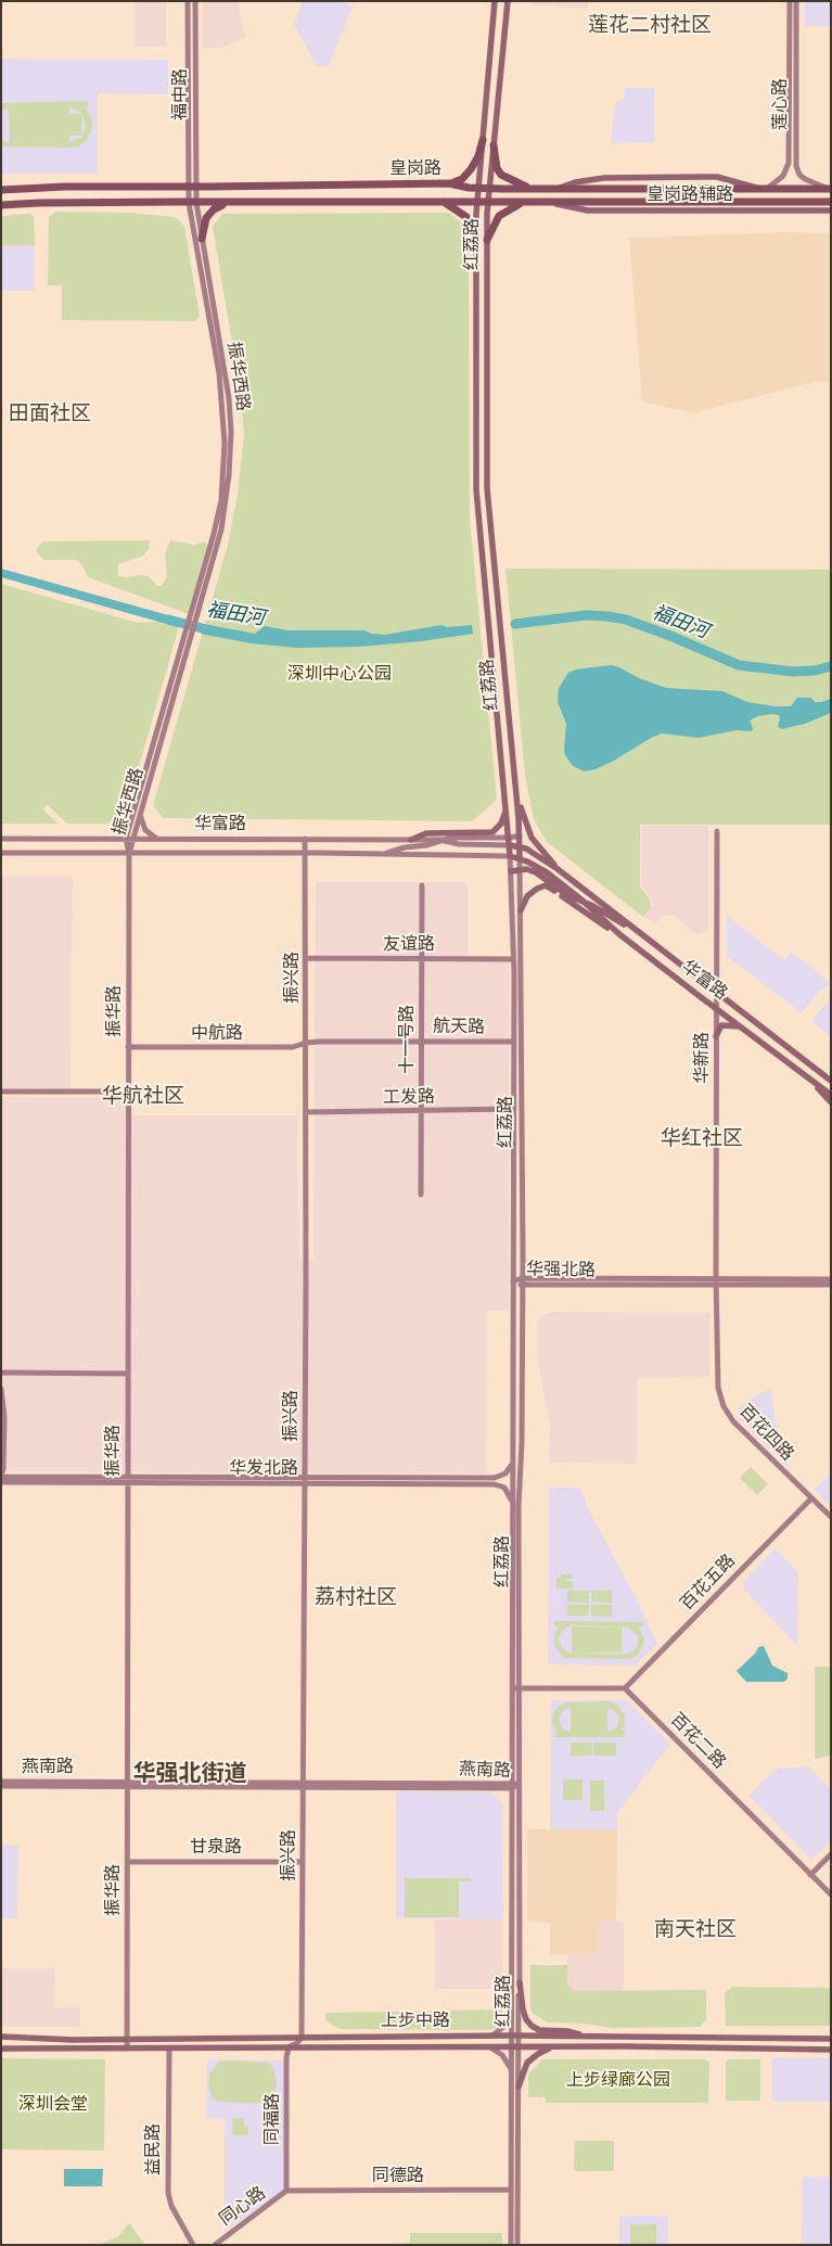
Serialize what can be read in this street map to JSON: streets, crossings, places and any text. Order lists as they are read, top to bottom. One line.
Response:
{"streets":{"highway":["皇岗路"],"main road":["福中路","莲心路","皇岗路辅路","红荔路","振华西路","华富路","友谊路","振兴路","振华路","航天路","中航路","十一号路","华新路","工发路","华强北路","百花四路","华发北路","百花五路","百花二路","燕南路","甘泉路","上步中路","同福路","益民路","同德路","同心路"]},"crossings":[["福中路","皇岗路"],["福中路","振华西路"],["莲心路","皇岗路"],["莲心路","皇岗路辅路"],["皇岗路","皇岗路辅路"],["皇岗路","红荔路"],["皇岗路","振华西路"],["红荔路","华富路"],["红荔路","友谊路"],["红荔路","航天路"],["红荔路","工发路"],["红荔路","华强北路"],["红荔路","华发北路"],["红荔路","燕南路"],["红荔路","上步中路"],["红荔路","同德路"],["振华西路","华富路"],["振华西路","振华路"],["华富路","振兴路"],["华富路","振华路"],["华富路","华新路"],["友谊路","振兴路"],["友谊路","十一号路"],["振兴路","航天路"],["振兴路","中航路"],["振兴路","工发路"],["振兴路","华发北路"],["振兴路","燕南路"],["振兴路","甘泉路"],["振兴路","上步中路"],["振华路","中航路"],["振华路","华发北路"],["振华路","燕南路"],["振华路","甘泉路"],["振华路","上步中路"],["航天路","中航路"],["航天路","十一号路"],["十一号路","工发路"],["华新路","华强北路"],["华新路","百花四路"],["华强北路","百花四路"],["百花四路","百花五路"],["百花五路","百花二路"],["上步中路","同福路"],["上步中路","益民路"],["同福路","同德路"],["同福路","同心路"],["同德路","同心路"]],"districts":["莲花二村社区","田面社区","华航社区","华红社区","荔村社区","华强北街道","南天社区"],"water":["福田河"],"parks":["深圳中心公园","上步绿廊公园","深圳会堂"]}
